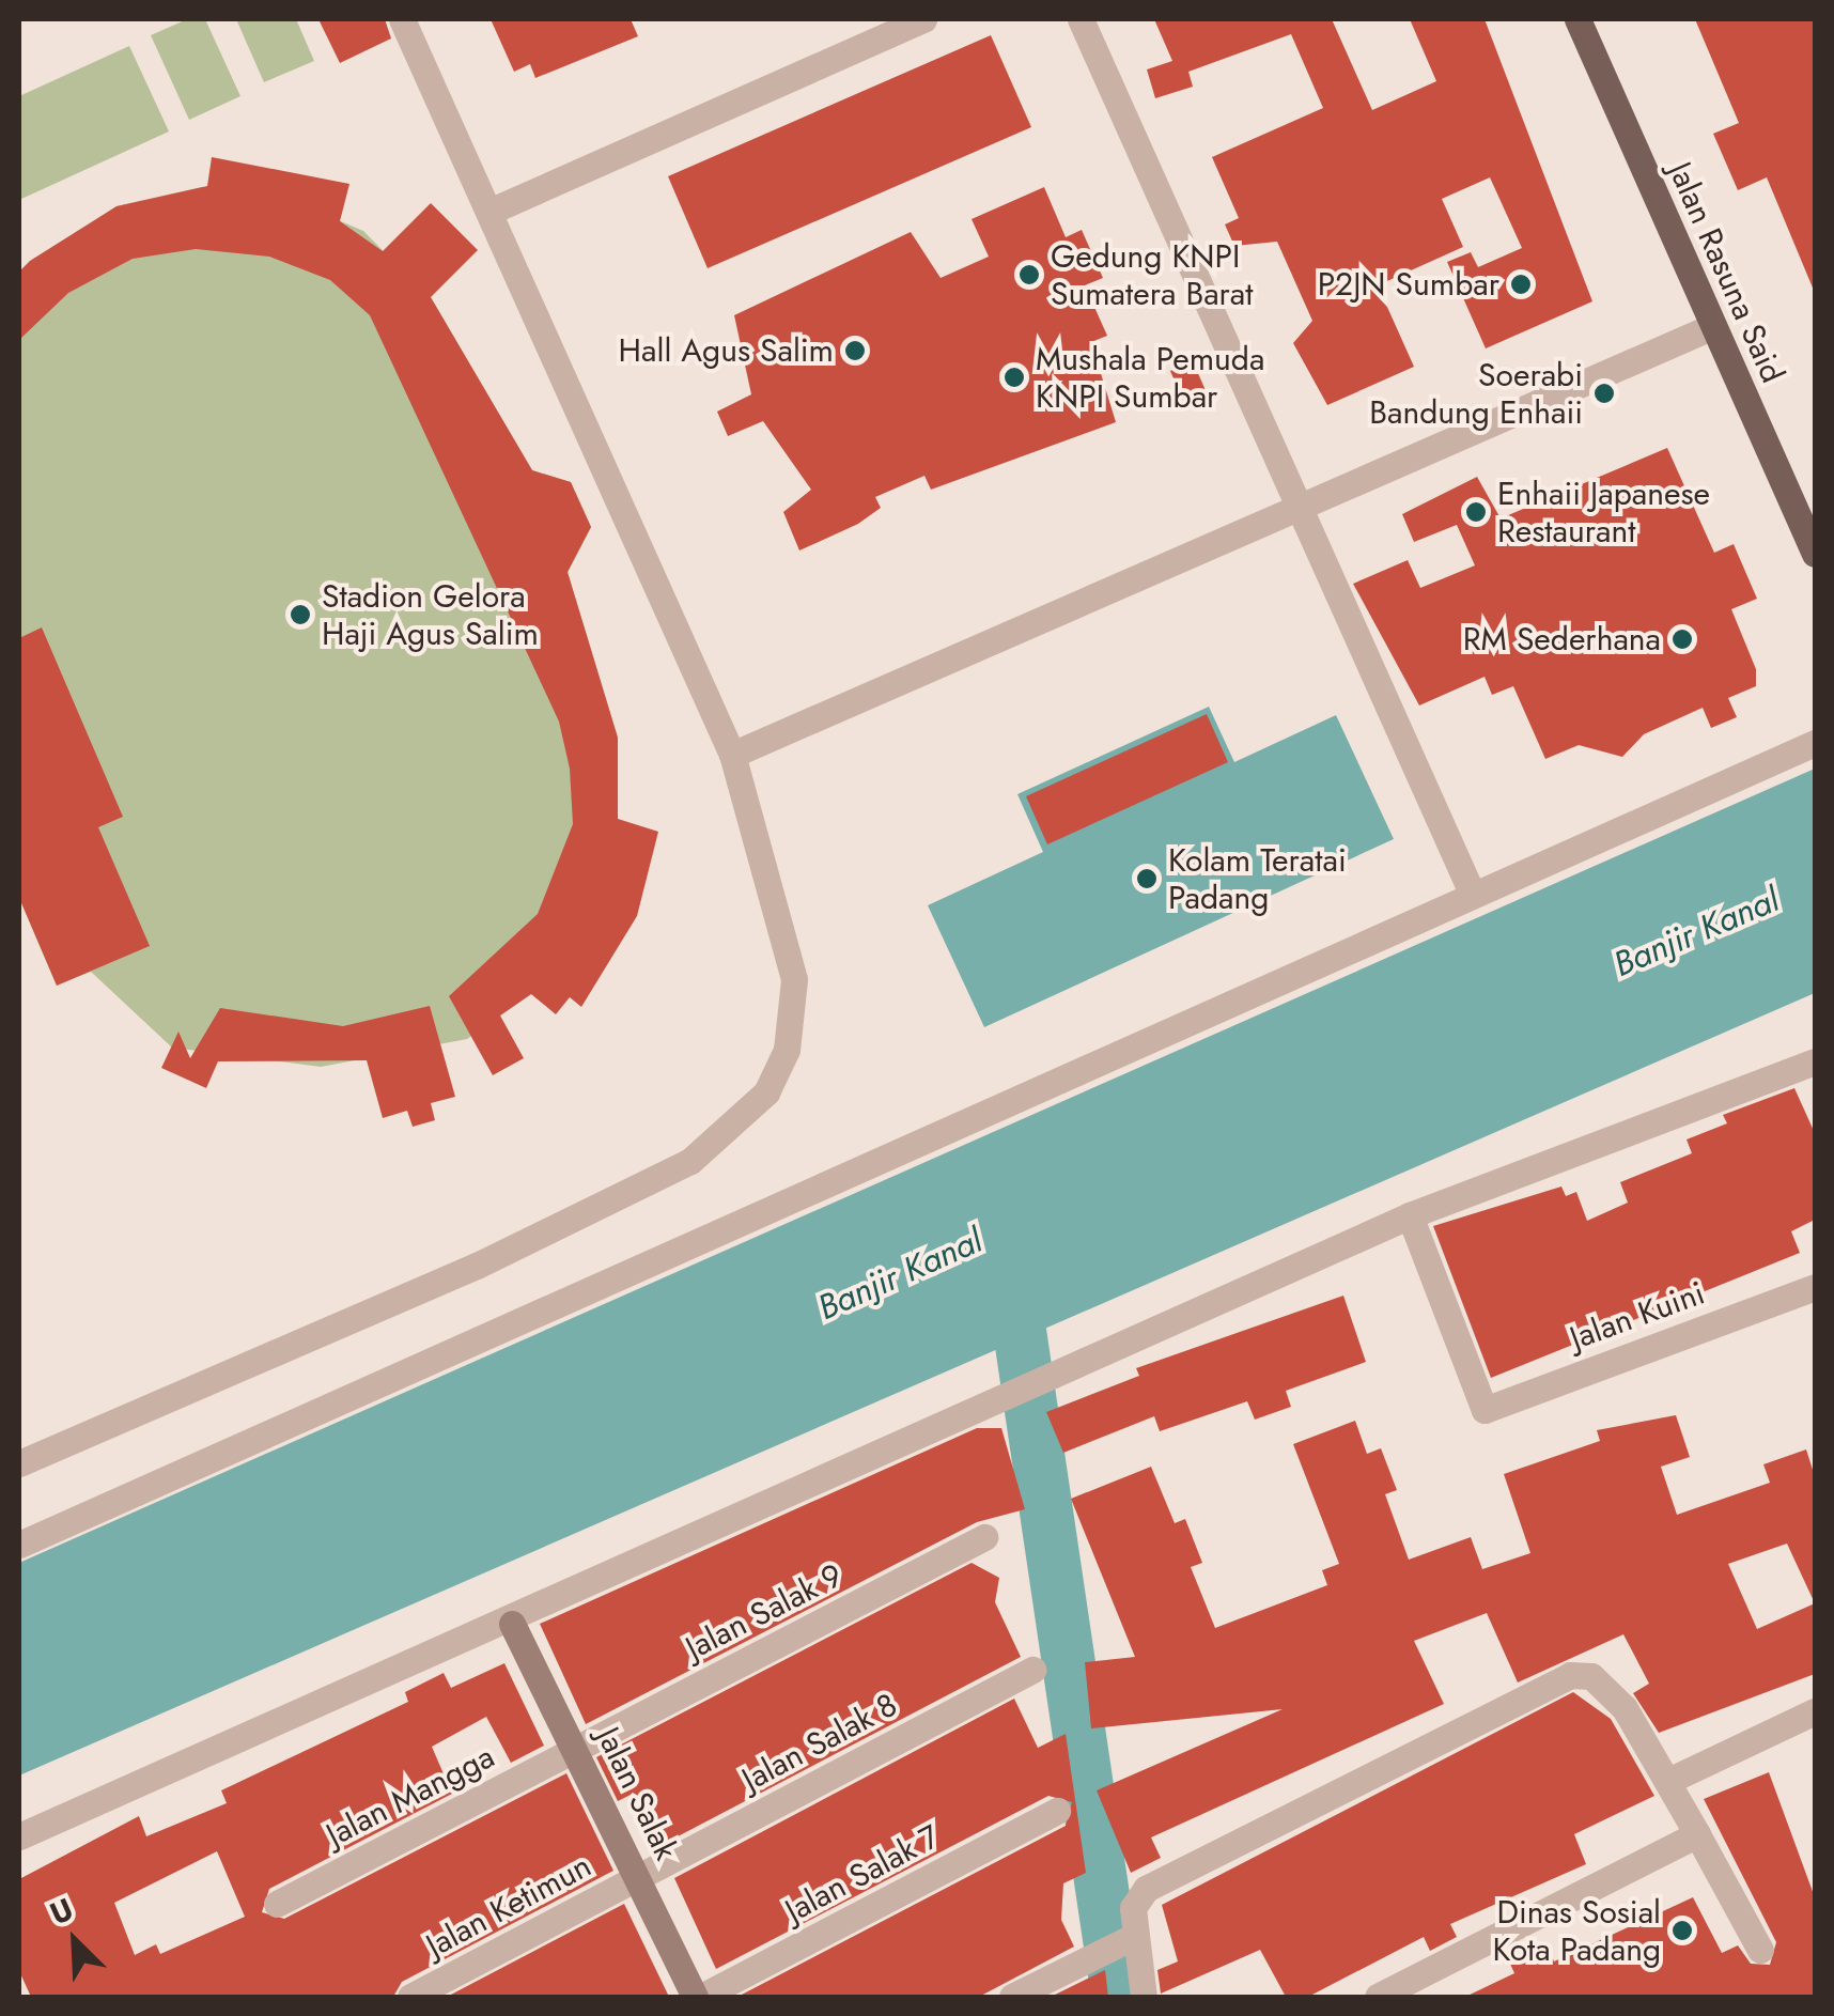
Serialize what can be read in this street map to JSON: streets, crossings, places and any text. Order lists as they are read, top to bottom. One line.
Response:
{"streets":{"main road":["Jalan Rasuna Said"],"street":["Jalan Kuini","Jalan Salak 9","Jalan Salak 8","Jalan Salak","Jalan Mangga","Jalan Salak 7","Jalan Ketimun"]},"crossings":[["Jalan Salak 9","Jalan Salak"],["Jalan Salak 9","Jalan Mangga"],["Jalan Salak 8","Jalan Salak"],["Jalan Salak 8","Jalan Ketimun"],["Jalan Salak","Jalan Mangga"],["Jalan Salak","Jalan Salak 7"],["Jalan Salak","Jalan Ketimun"]],"water":["Banjir Kanal"],"places":["Gedung KNPI Sumatera Barat","P2JN Sumbar","Hall Agus Salim","Mushala Pemuda KNPI Sumbar","Soerabi Bandung Enhaii","Enhaii Japanese Restaurant","Stadion Gelora Haji Agus Salim","RM Sederhana","Kolam Teratai Padang","Dinas Sosial Kota Padang"],"north":"top left"}
